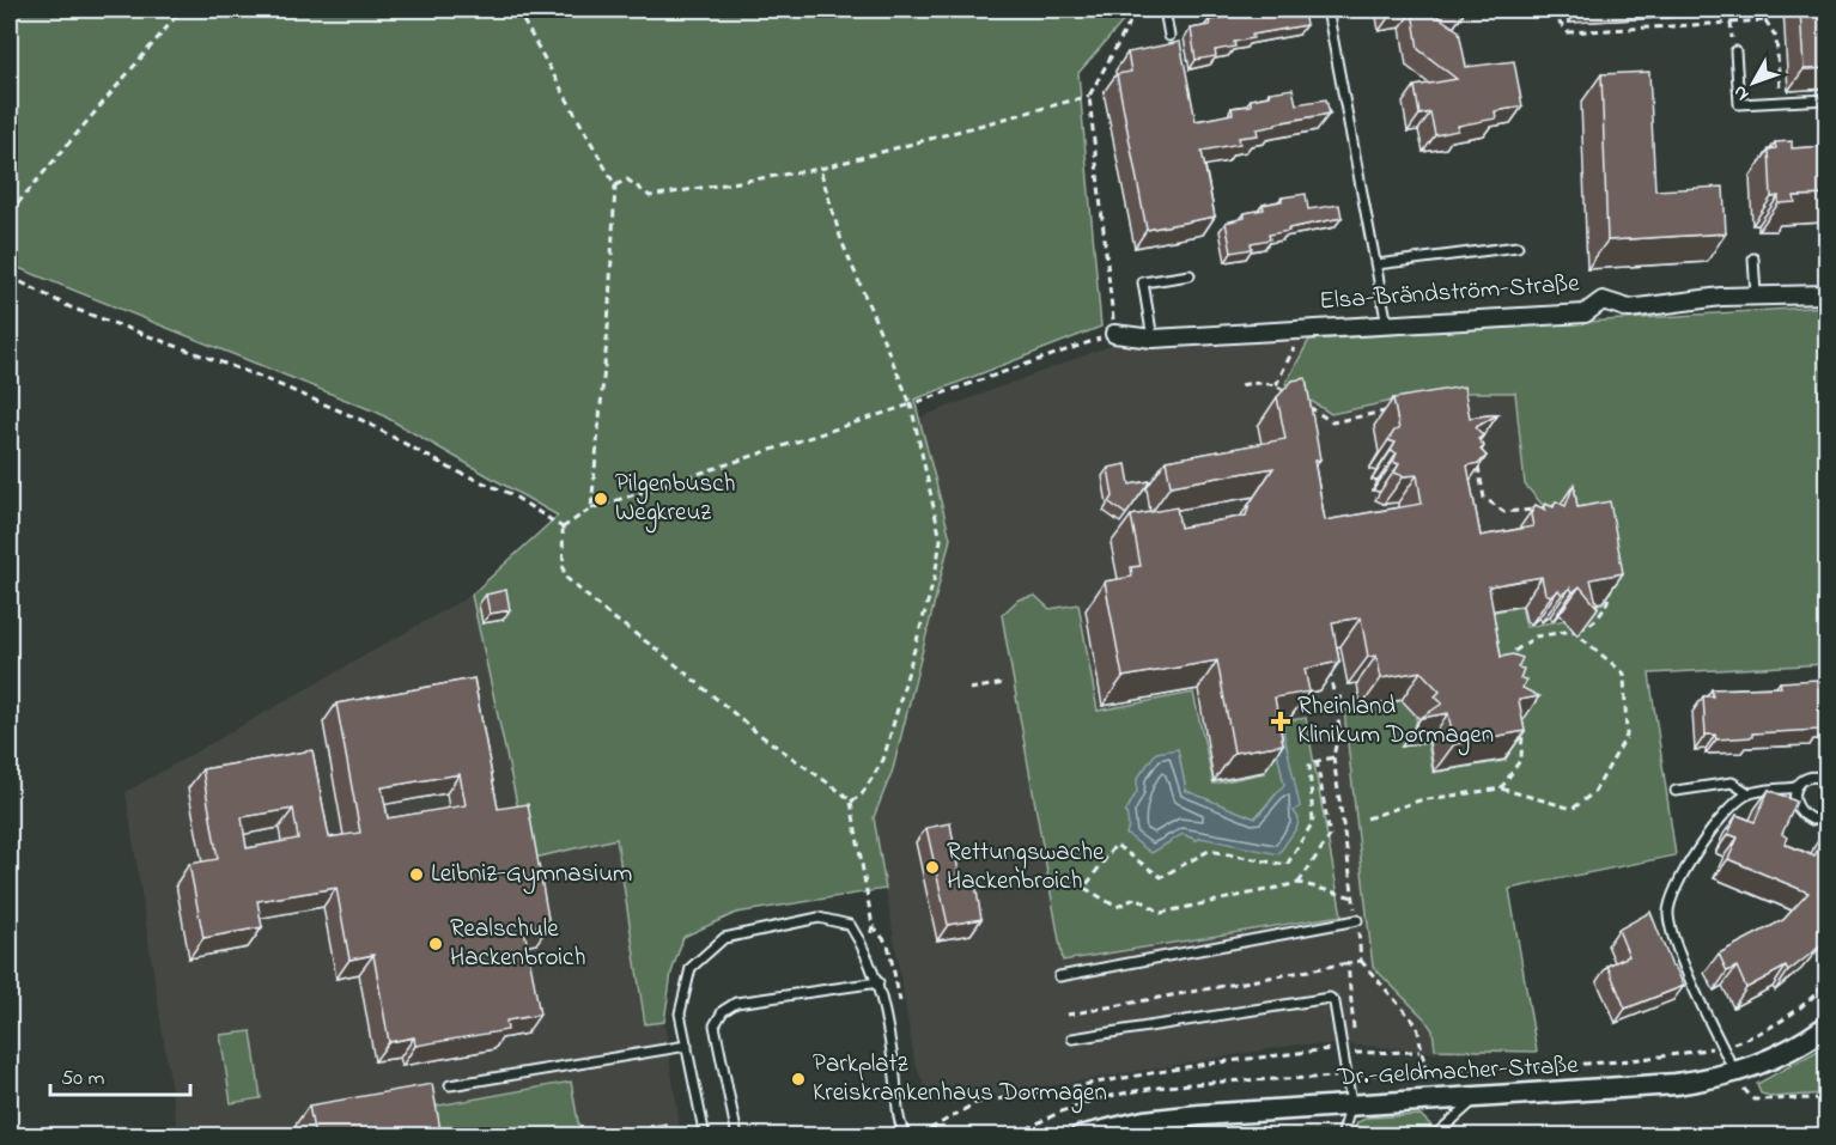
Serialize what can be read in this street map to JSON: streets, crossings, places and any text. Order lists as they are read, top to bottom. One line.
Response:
{"streets":{"street":["Elsa-Brändström-Straße","Dr.-Geldmacher-Straße"]},"places":{"other":["Pilgenbusch Wegkreuz","Rettungswache Hackenbroich","Leibniz-Gymnasium","Realschule Hackenbroich","Parkplatz Kreiskrankenhaus Dormagen"],"health":["Rheinland Klinikum Dormagen"]},"scale_bar":"50 m","north":"bottom left"}
